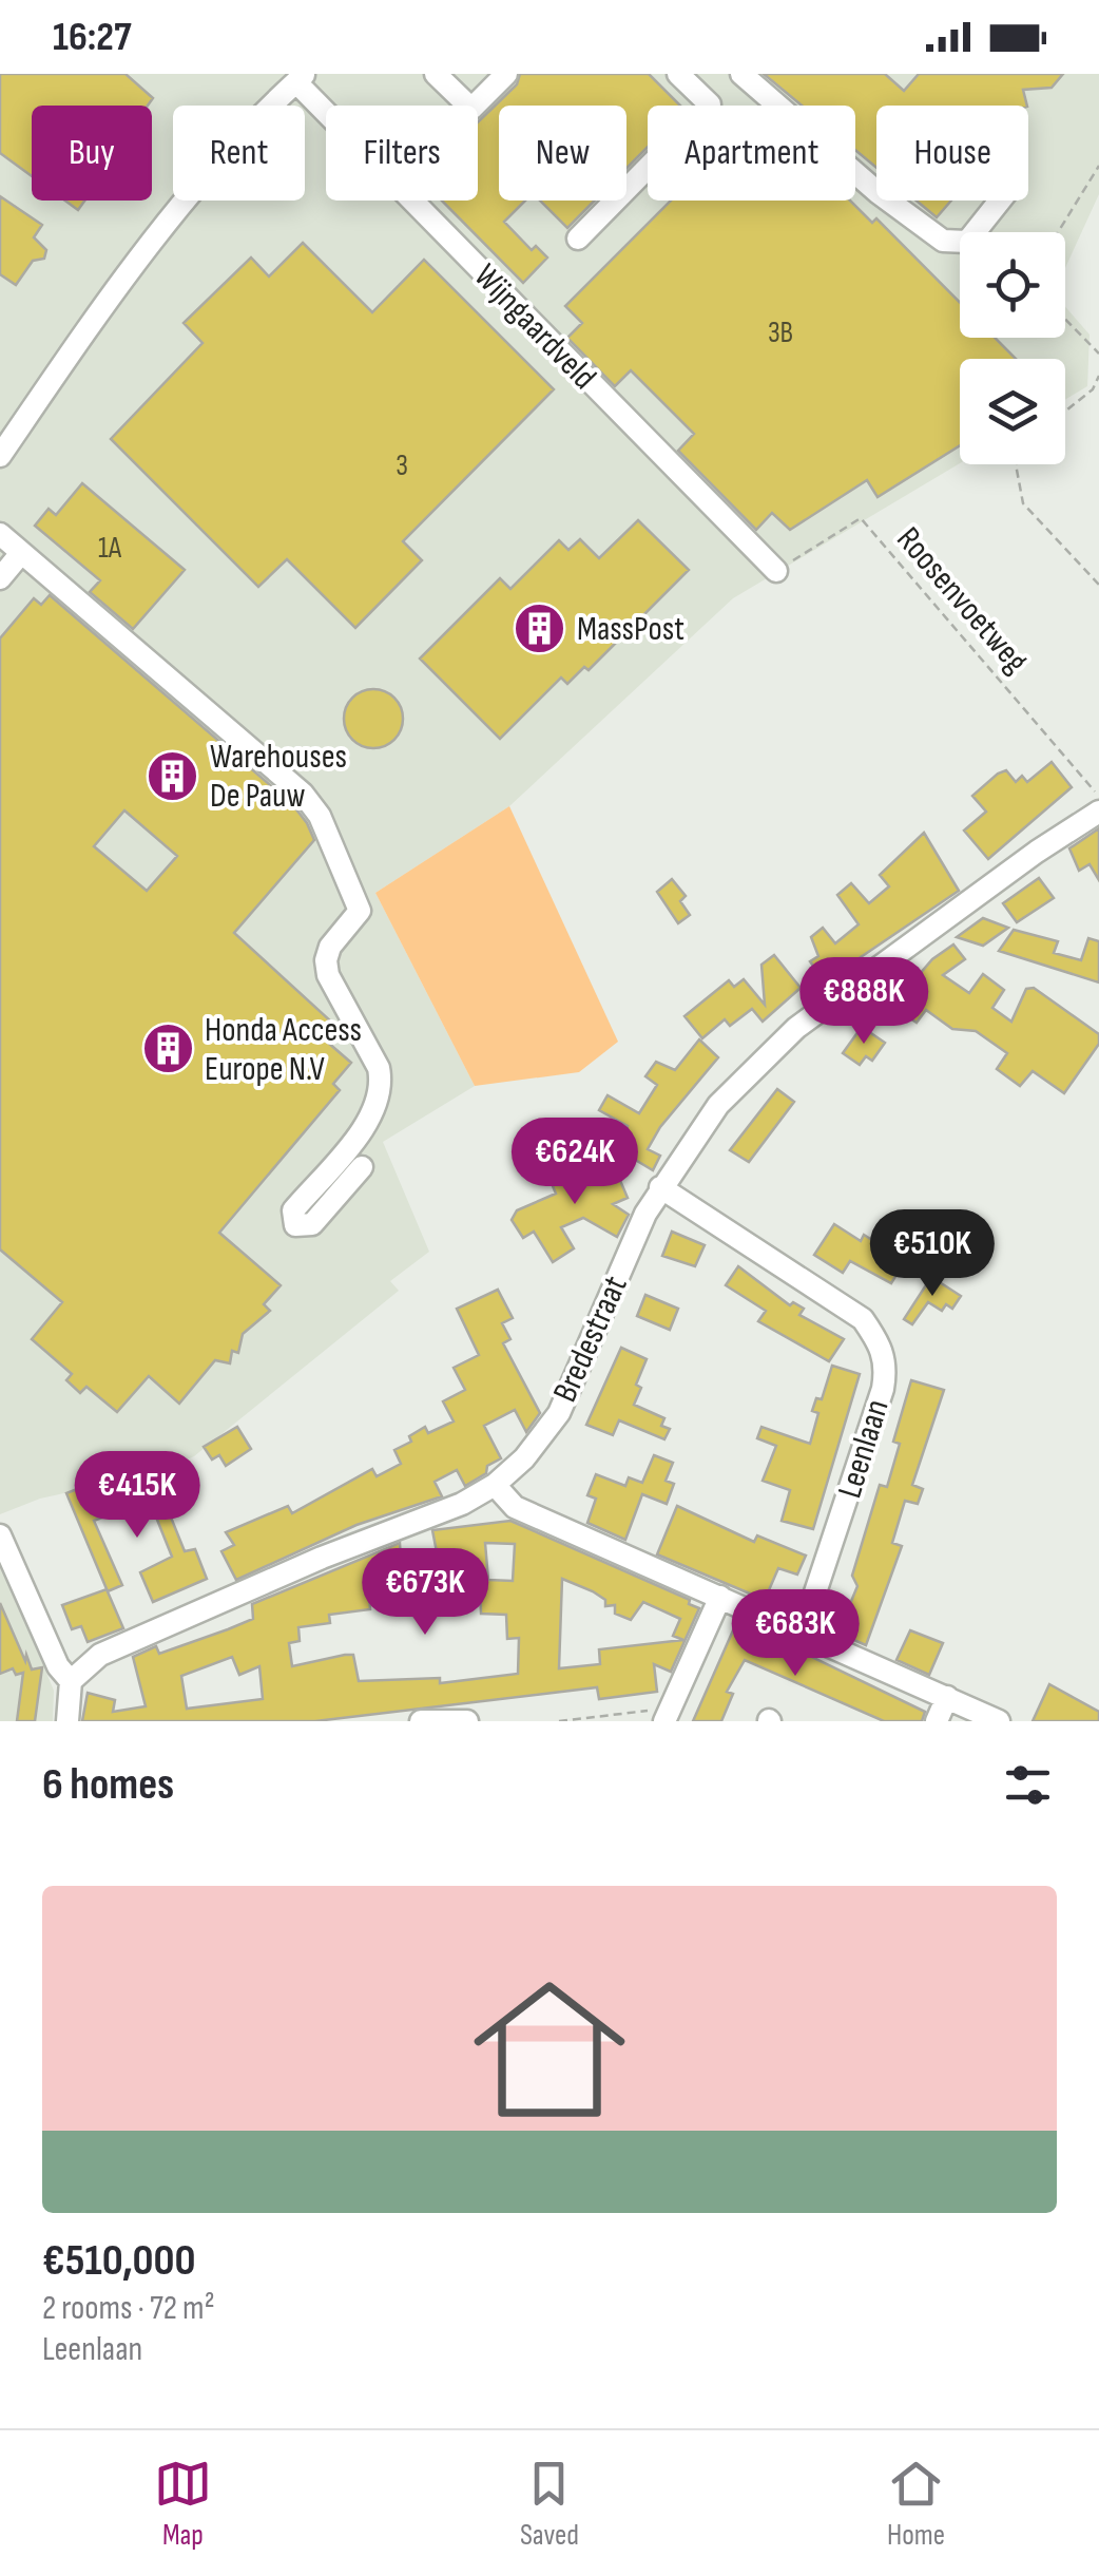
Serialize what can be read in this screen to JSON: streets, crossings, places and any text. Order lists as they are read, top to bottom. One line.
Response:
{"streets":{"street":["Wijngaardveld","Bredestraat","Leenlaan"],"path":["Roosenvoetweg"]},"crossings":[["Wijngaardveld","Roosenvoetweg"],["Bredestraat","Leenlaan"]],"places":{"building":["MassPost","Warehouses De Pauw","Honda Access Europe N.V"]},"house_numbers":["3B","3","1A"],"page":{"status":"16:27","chip":["Buy","Rent","Filters","New","Apartment","House"],"price":["€888K","€624K","€510K","€415K","€673K","€683K"],"heading":"6 homes","list":[{"name":"€510,000","note":"2 rooms · 72 m² · Leenlaan"}],"tabs":["Map","Saved","Home"]}}
